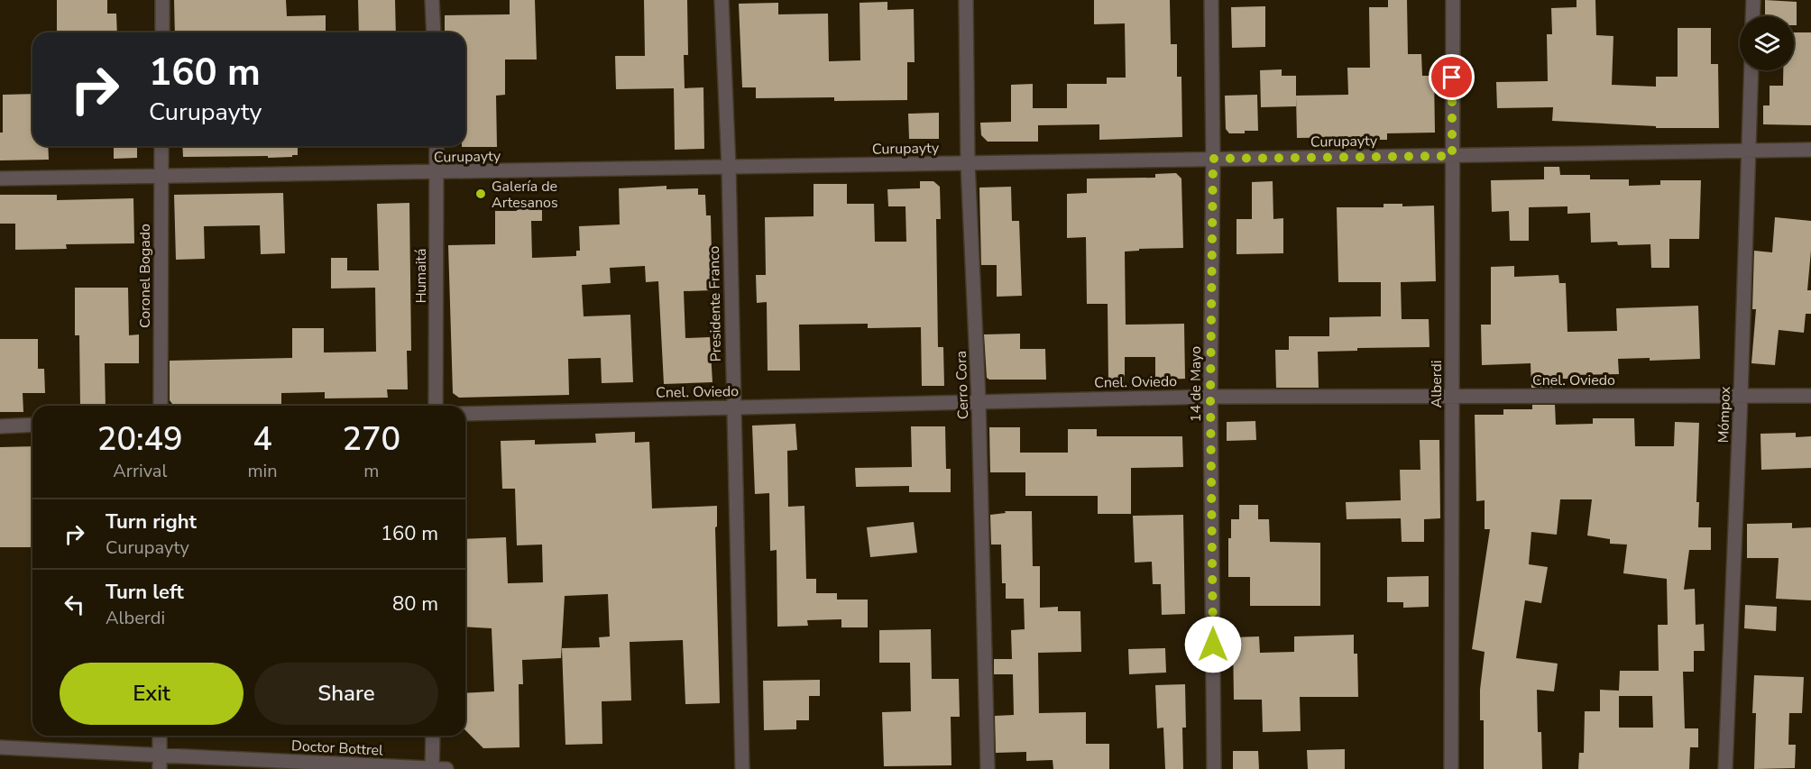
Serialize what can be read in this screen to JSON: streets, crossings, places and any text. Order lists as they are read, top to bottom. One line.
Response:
{"streets":{"street":["Curupayty","Coronel Bogado","Humaitá","Presidente Franco","Cnel. Oviedo","14 de Mayo","Alberdi","Cerro Cora","Mómpox","Doctor Bottrel"]},"crossings":[["Curupayty","Coronel Bogado"],["Curupayty","Humaitá"],["Curupayty","Presidente Franco"],["Curupayty","14 de Mayo"],["Curupayty","Alberdi"],["Curupayty","Cerro Cora"],["Curupayty","Mómpox"],["Presidente Franco","Cnel. Oviedo"],["Cnel. Oviedo","14 de Mayo"],["Cnel. Oviedo","Alberdi"],["Cnel. Oviedo","Cerro Cora"],["Cnel. Oviedo","Mómpox"]],"places":["Galería de Artesanos"],"page":{"turn":["160 m","Curupayty"],"eta":["20:49","Arrival","4","min","270","m"],"list":[{"name":"Turn right","note":"Curupayty","value":"160 m"},{"name":"Turn left","note":"Alberdi","value":"80 m"}],"buttons":["Exit","Share"]}}
